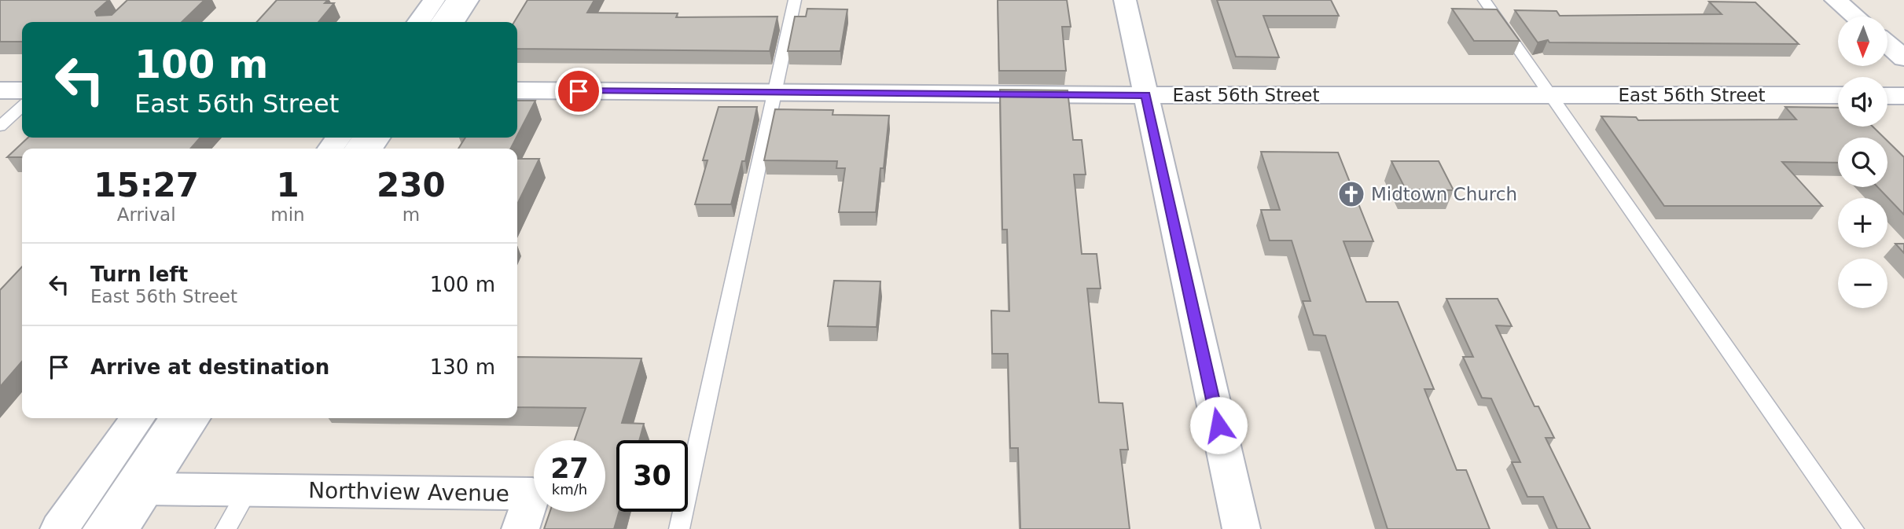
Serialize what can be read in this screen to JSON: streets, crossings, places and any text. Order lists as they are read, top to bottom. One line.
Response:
{"streets":{"street":["East 56th Street","Northview Avenue"]},"places":{"church":["Midtown Church"]},"north":"bottom","page":{"map_buttons":["+","−"],"turn":["100 m","East 56th Street"],"eta":["15:27","Arrival","1","min","230","m"],"list":[{"name":"Turn left","note":"East 56th Street","value":"100 m"},{"name":"Arrive at destination","value":"130 m"}],"speed":"27 km/h","limit":"30"}}
